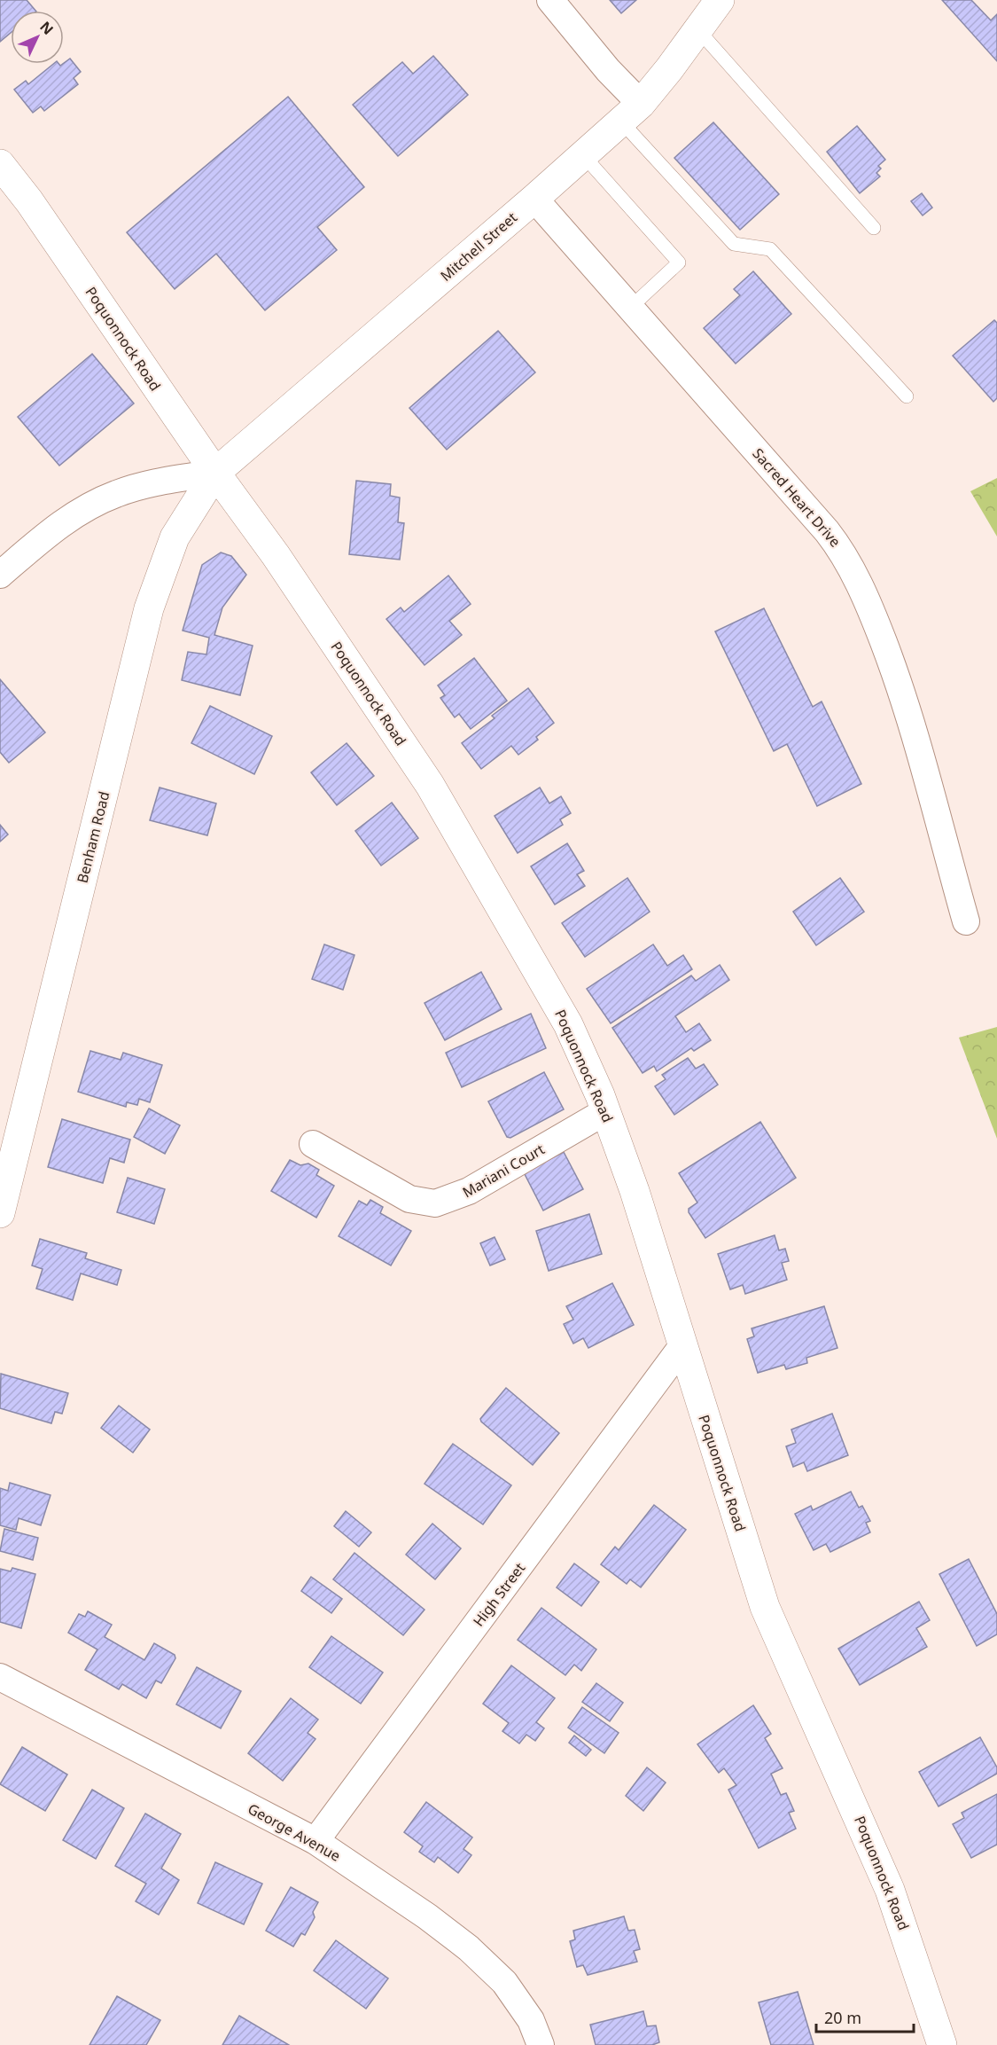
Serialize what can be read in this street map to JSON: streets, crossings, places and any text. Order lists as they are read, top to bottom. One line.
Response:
{"streets":{"main road":["Mitchell Street","Poquonnock Road","Benham Road"],"street":["Sacred Heart Drive","Mariani Court","High Street","George Avenue"]},"crossings":[["Mitchell Street","Poquonnock Road"],["Mitchell Street","Sacred Heart Drive"],["Mitchell Street","Benham Road"],["Poquonnock Road","Benham Road"],["Poquonnock Road","Mariani Court"],["Poquonnock Road","High Street"],["High Street","George Avenue"]],"scale_bar":"20 m","north":"top right"}
